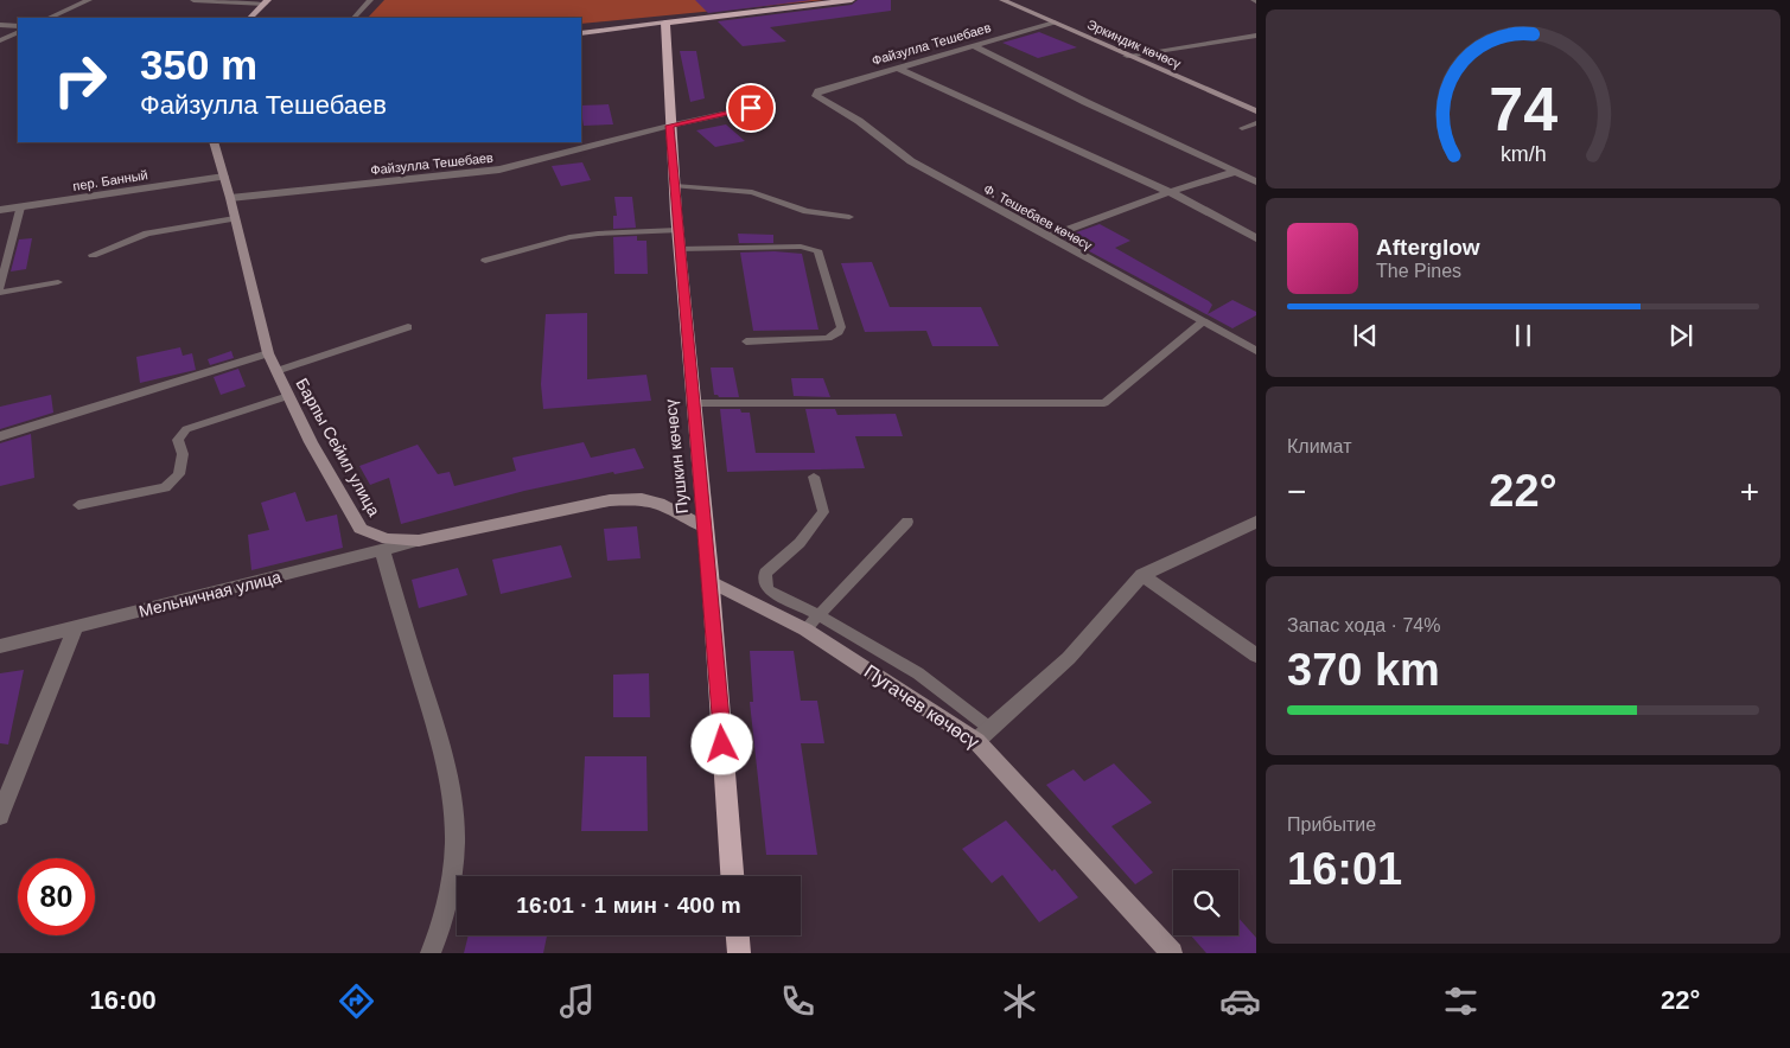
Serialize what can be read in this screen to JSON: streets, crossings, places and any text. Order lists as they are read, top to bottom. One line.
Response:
{"streets":{"highway":["Пушкин көчөсү"],"main road":["Эркиндик көчөсү","Барпы Сейил улица","Пугачев көчөсү"],"street":["Файзулла Тешебаев","пер. Банный","Ф. Тешебаев көчөсү","Мельничная улица"]},"crossings":[["Файзулла Тешебаев","Эркиндик көчөсү"],["Файзулла Тешебаев","Ф. Тешебаев көчөсү"],["Файзулла Тешебаев","Барпы Сейил улица"],["Файзулла Тешебаев","Пушкин көчөсү"],["пер. Банный","Барпы Сейил улица"],["Барпы Сейил улица","Пушкин көчөсү"],["Барпы Сейил улица","Мельничная улица"],["Пушкин көчөсү","Пугачев көчөсү"]],"page":{"turn":["350 m","Файзулла Тешебаев"],"song":["Afterglow","The Pines"],"tile":["Климат",["Запас хода · 74%","370 km"],["Прибытие","16:01"]],"heat":["−","22°","+"],"limit":"80","trip":"16:01 · 1 мин · 400 m","tabs":["16:00","22°"],"gauge":["74","km/h"]}}
